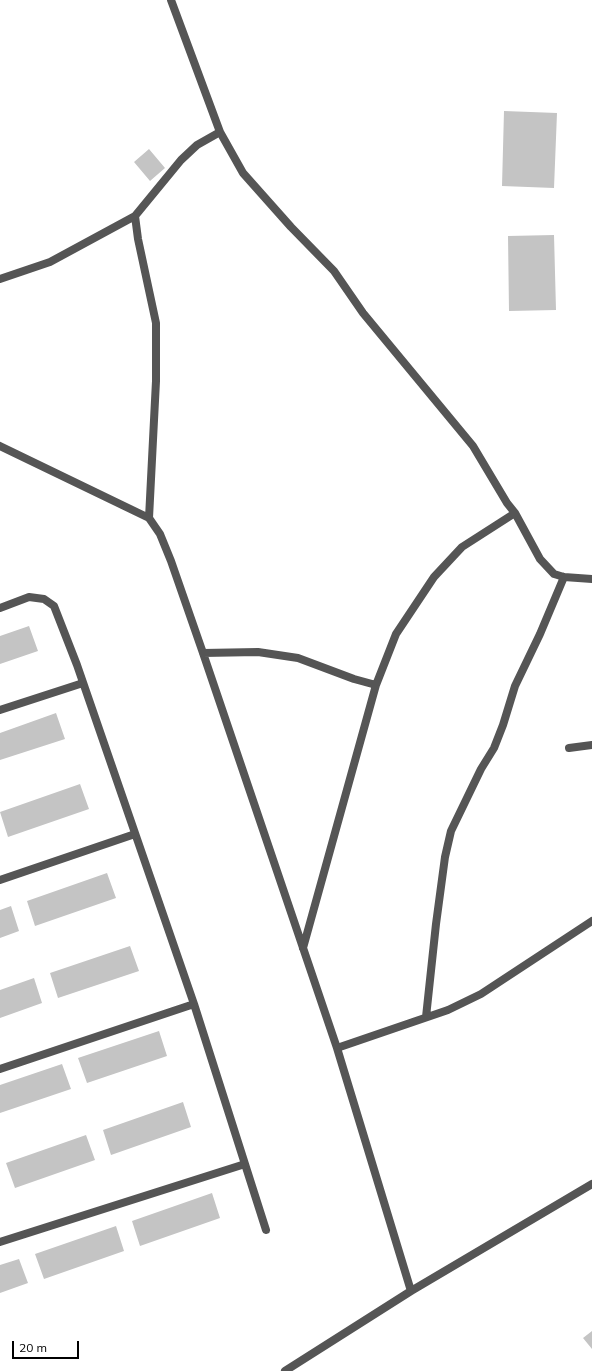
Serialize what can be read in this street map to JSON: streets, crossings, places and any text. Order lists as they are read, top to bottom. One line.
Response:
{"scale_bar":"20 m"}
